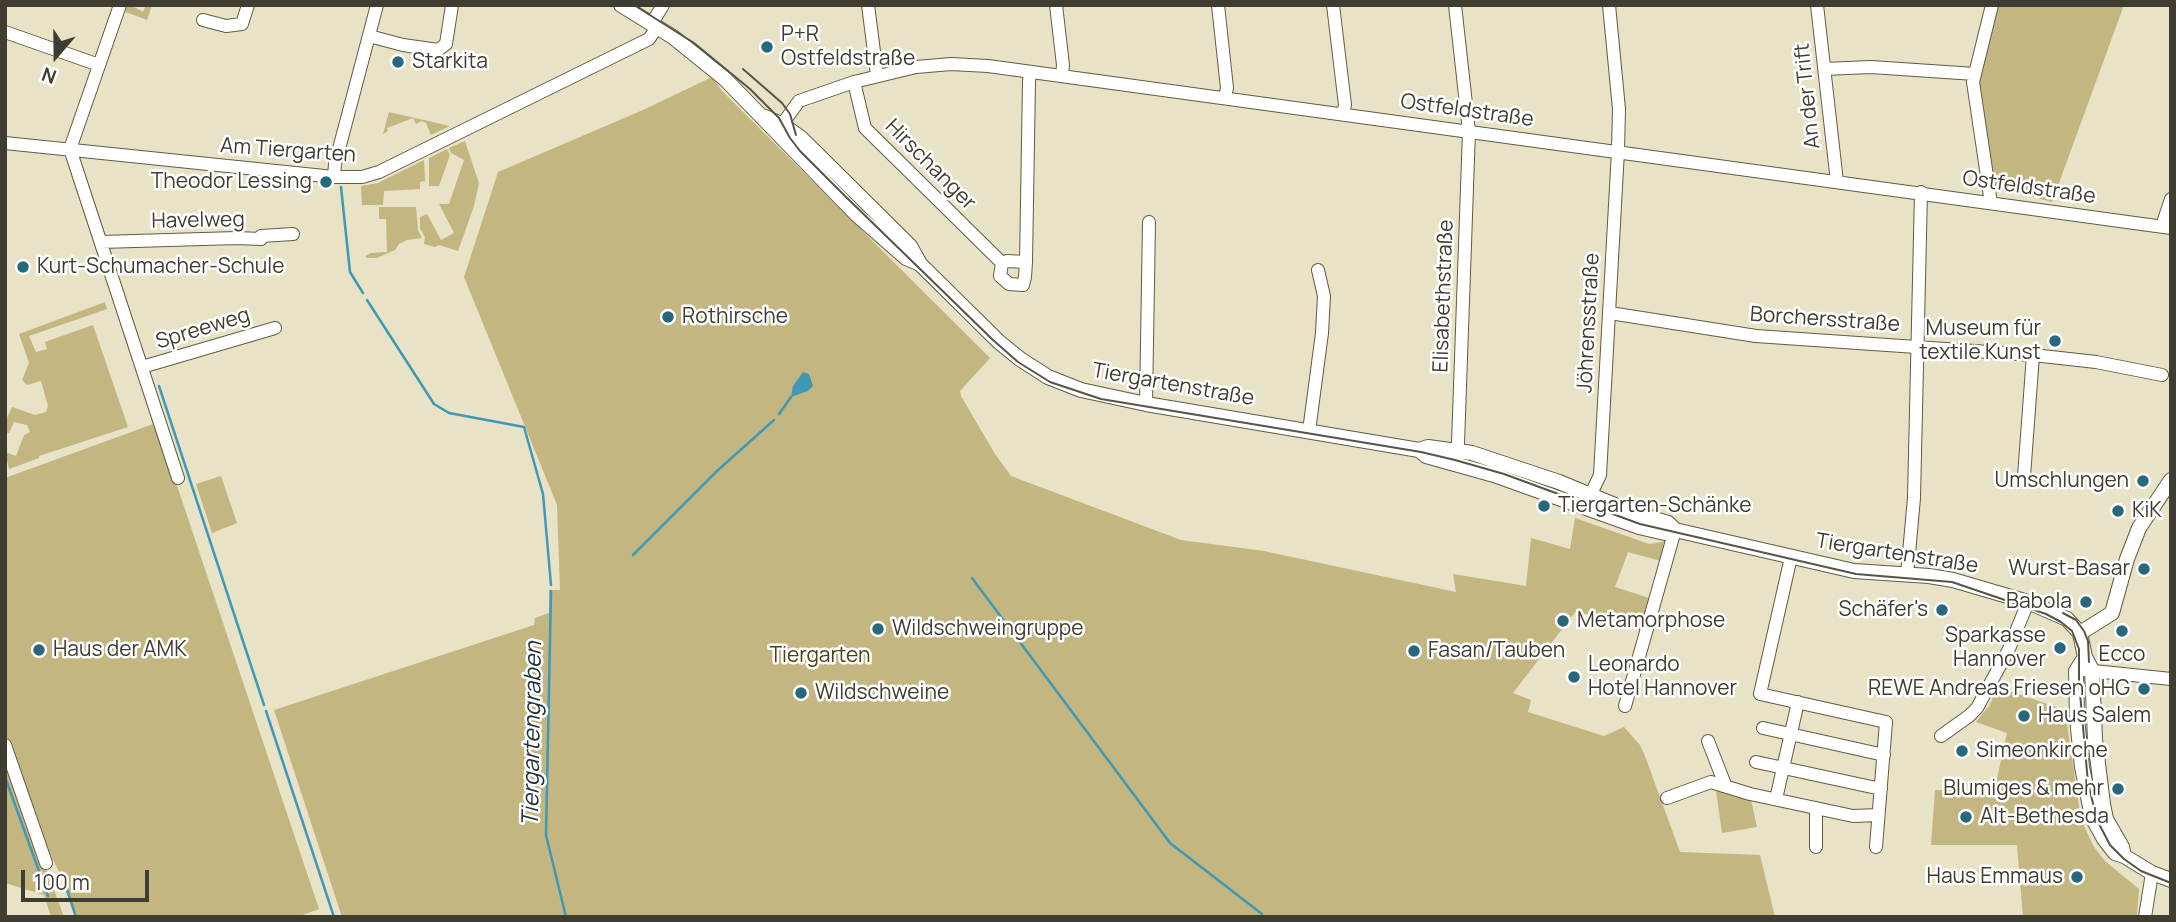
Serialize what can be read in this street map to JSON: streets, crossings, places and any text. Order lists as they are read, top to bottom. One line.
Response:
{"streets":{"main road":["Tiergartenstraße"],"street":["An der Trift","Ostfeldstraße","Am Tiergarten","Hirschanger","Havelweg","Elisabethstraße","Borchersstraße","Jöhrensstraße","Spreeweg"]},"crossings":[["An der Trift","Ostfeldstraße"],["Ostfeldstraße","Hirschanger"],["Ostfeldstraße","Elisabethstraße"],["Ostfeldstraße","Jöhrensstraße"],["Ostfeldstraße","Tiergartenstraße"],["Am Tiergarten","Tiergartenstraße"],["Elisabethstraße","Tiergartenstraße"],["Borchersstraße","Jöhrensstraße"],["Jöhrensstraße","Tiergartenstraße"]],"water":["Tiergartengraben"],"parks":["Tiergarten"],"places":["P+R Ostfeldstraße","Starkita","Theodor Lessing","Kurt-Schumacher-Schule","Rothirsche","Museum für textile Kunst","Umschlungen","Tiergarten-Schänke","KiK","Wurst-Basar","Babola","Schäfer's","Metamorphose","Wildschweingruppe","Ecco","Sparkasse Hannover","Haus der AMK","Fasan/Tauben","Leonardo Hotel Hannover","REWE Andreas Friesen oHG","Wildschweine","Haus Salem","Simeonkirche","Blumiges & mehr","Alt-Bethesda","Haus Emmaus"],"scale_bar":"100 m","north":"bottom"}
